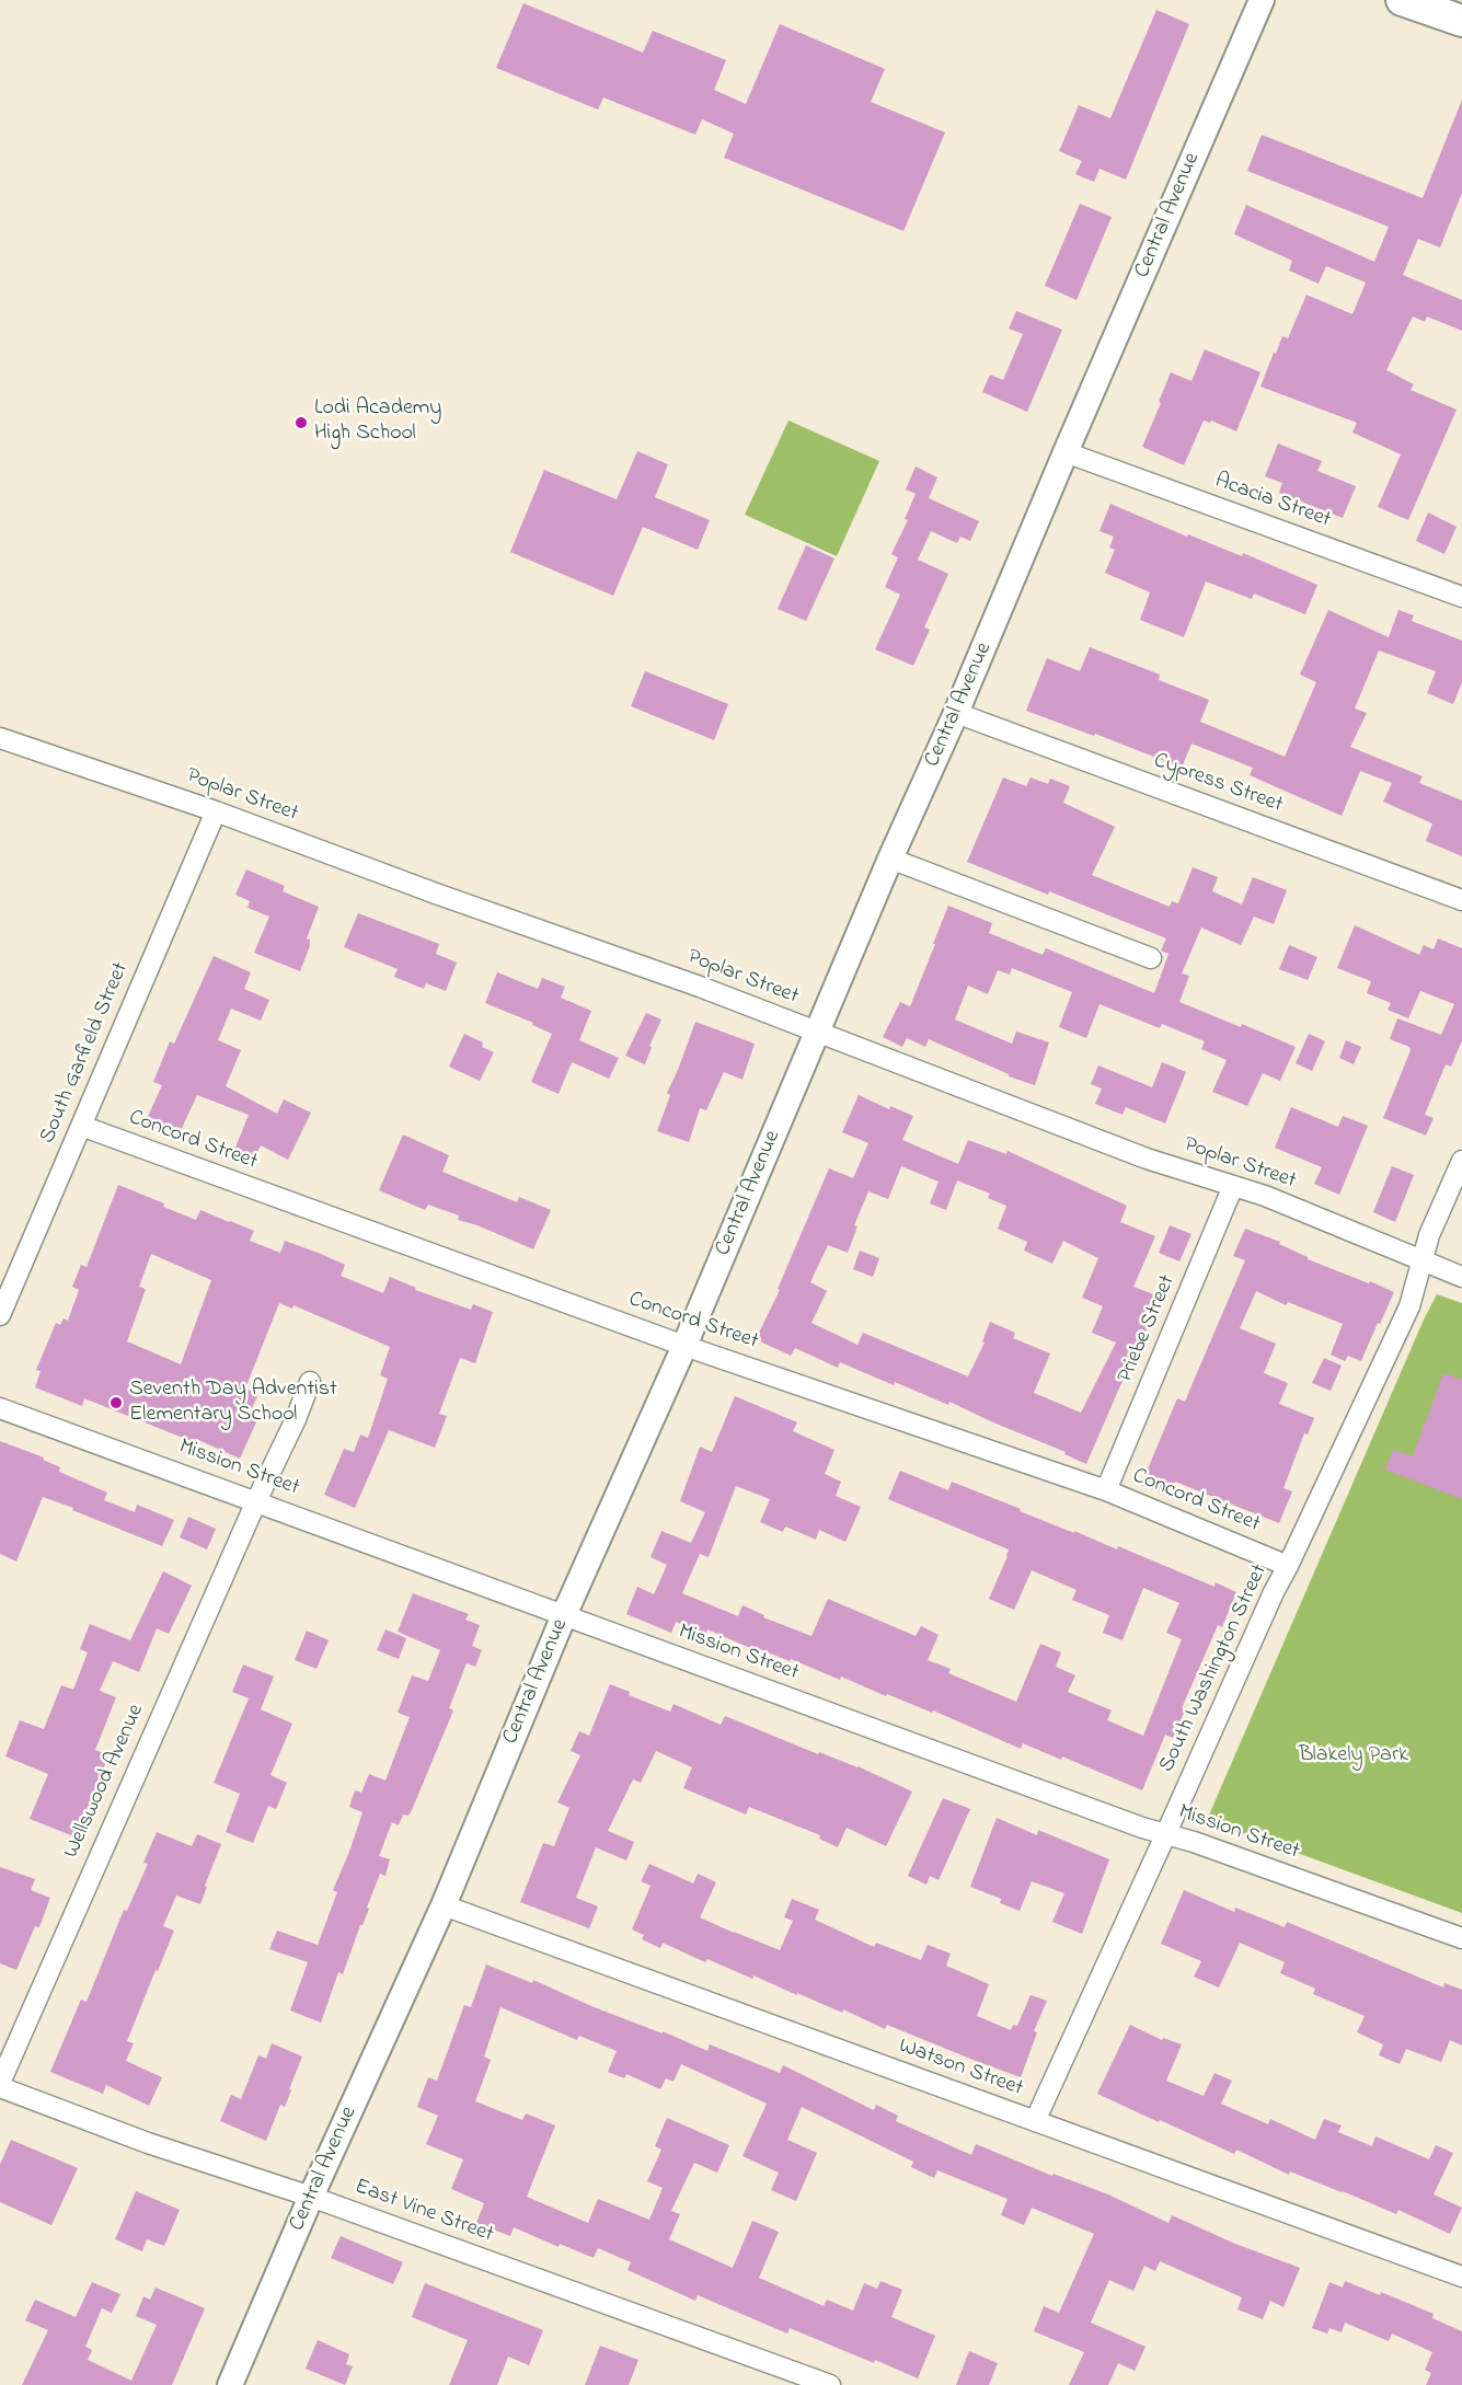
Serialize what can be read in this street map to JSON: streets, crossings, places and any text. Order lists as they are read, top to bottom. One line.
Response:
{"streets":{"street":["Central Avenue","Acacia Street","Cypress Street","Poplar Street","South Garfield Street","Concord Street","Priebe Street","Mission Street","South Washington Street","Wellswood Avenue","Watson Street","East Vine Street"]},"crossings":[["Central Avenue","Acacia Street"],["Central Avenue","Cypress Street"],["Central Avenue","Poplar Street"],["Central Avenue","Concord Street"],["Central Avenue","Mission Street"],["Central Avenue","Watson Street"],["Central Avenue","East Vine Street"],["Poplar Street","South Garfield Street"],["Poplar Street","Priebe Street"],["Poplar Street","South Washington Street"],["South Garfield Street","Concord Street"],["Concord Street","Priebe Street"],["Concord Street","South Washington Street"],["Mission Street","South Washington Street"],["Mission Street","Wellswood Avenue"],["South Washington Street","Watson Street"],["Wellswood Avenue","East Vine Street"]],"parks":["Blakely Park"],"places":["Lodi Academy High School","Seventh Day Adventist Elementary School"]}
